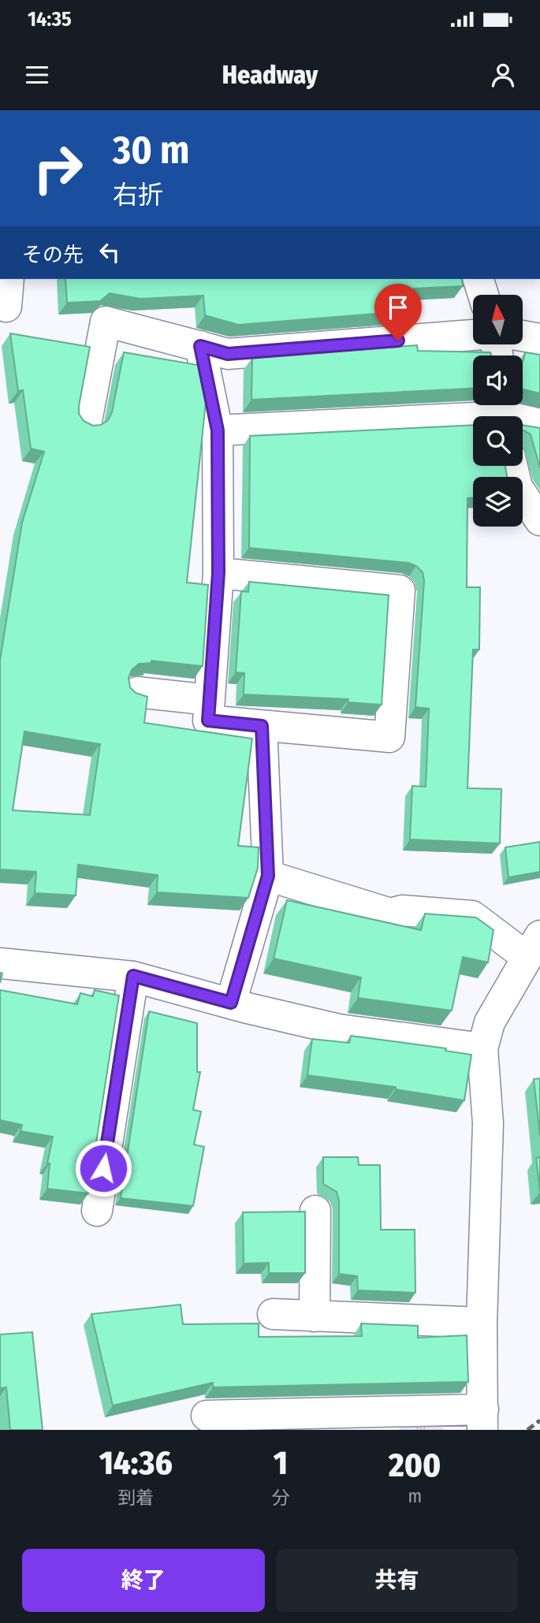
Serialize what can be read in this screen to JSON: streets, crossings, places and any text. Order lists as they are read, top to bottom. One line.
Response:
{"north":"top","page":{"status":"14:35","header":"Headway","turn":["30 m","右折"],"then":"その先","eta":["14:36","到着","1","分","200","m"],"buttons":["終了","共有"]}}
